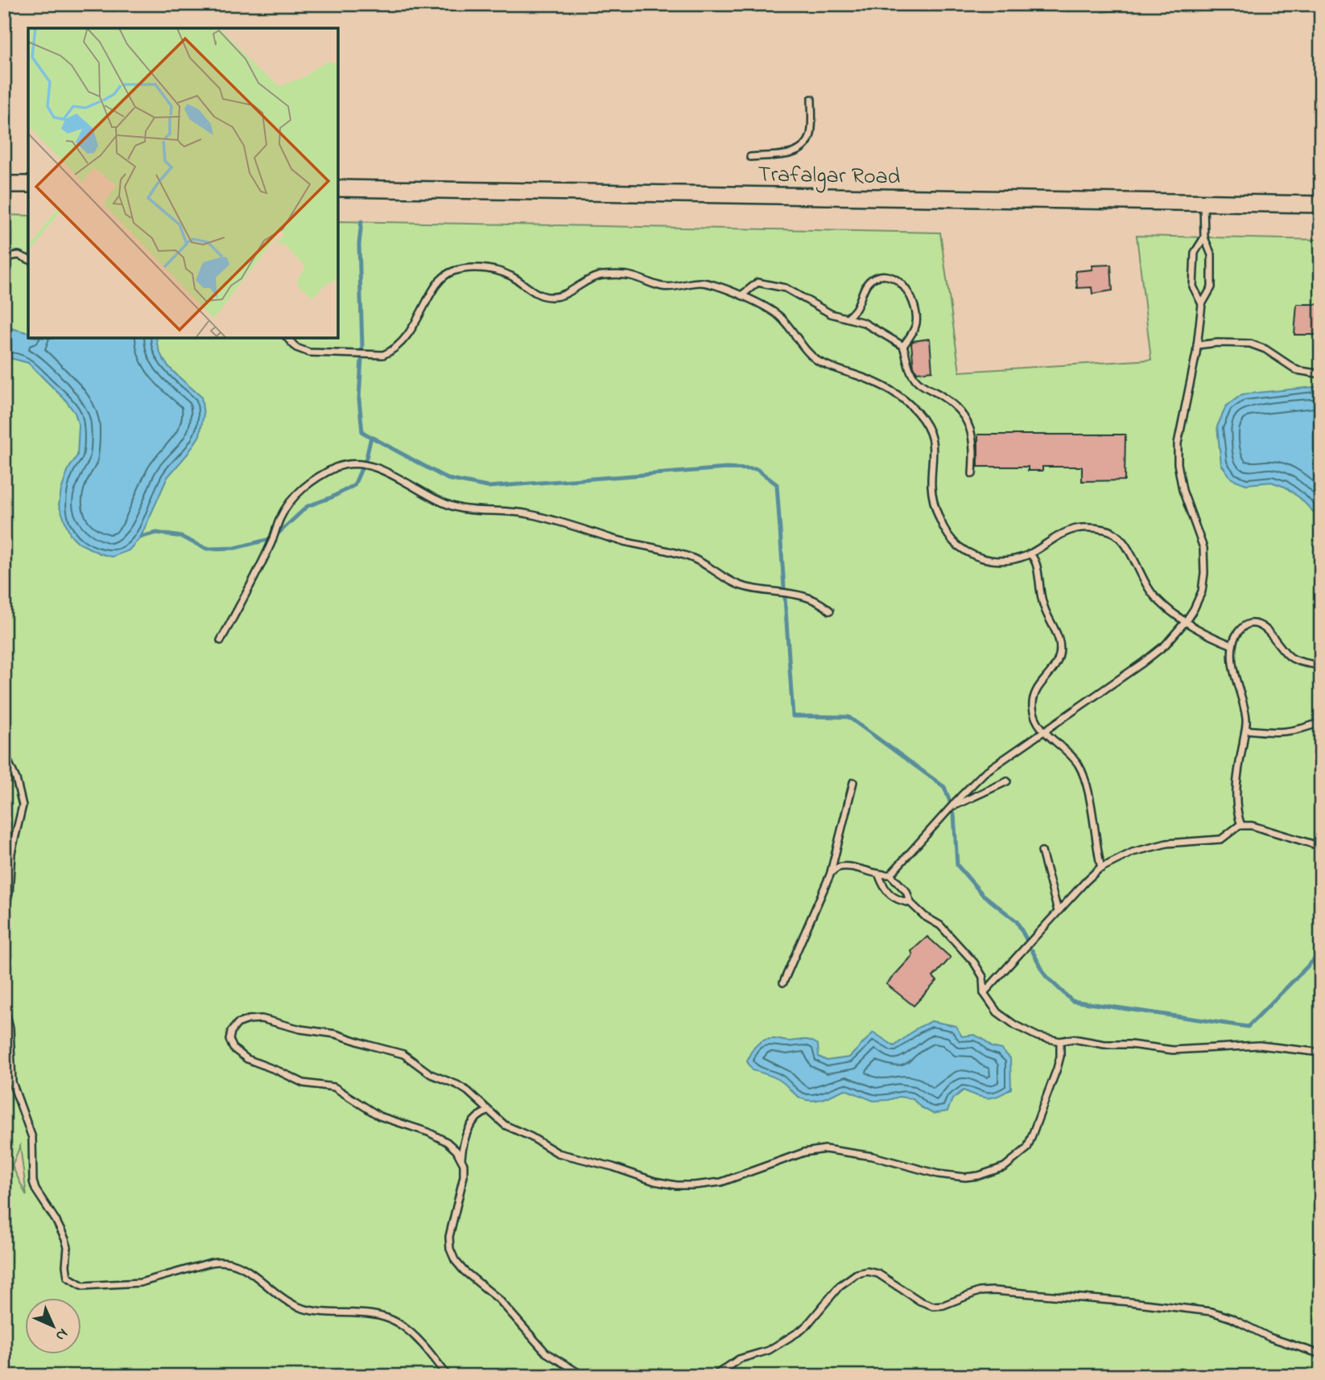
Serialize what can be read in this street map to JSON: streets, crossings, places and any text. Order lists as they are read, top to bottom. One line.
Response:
{"streets":{"main road":["Trafalgar Road"]},"north":"bottom right"}
